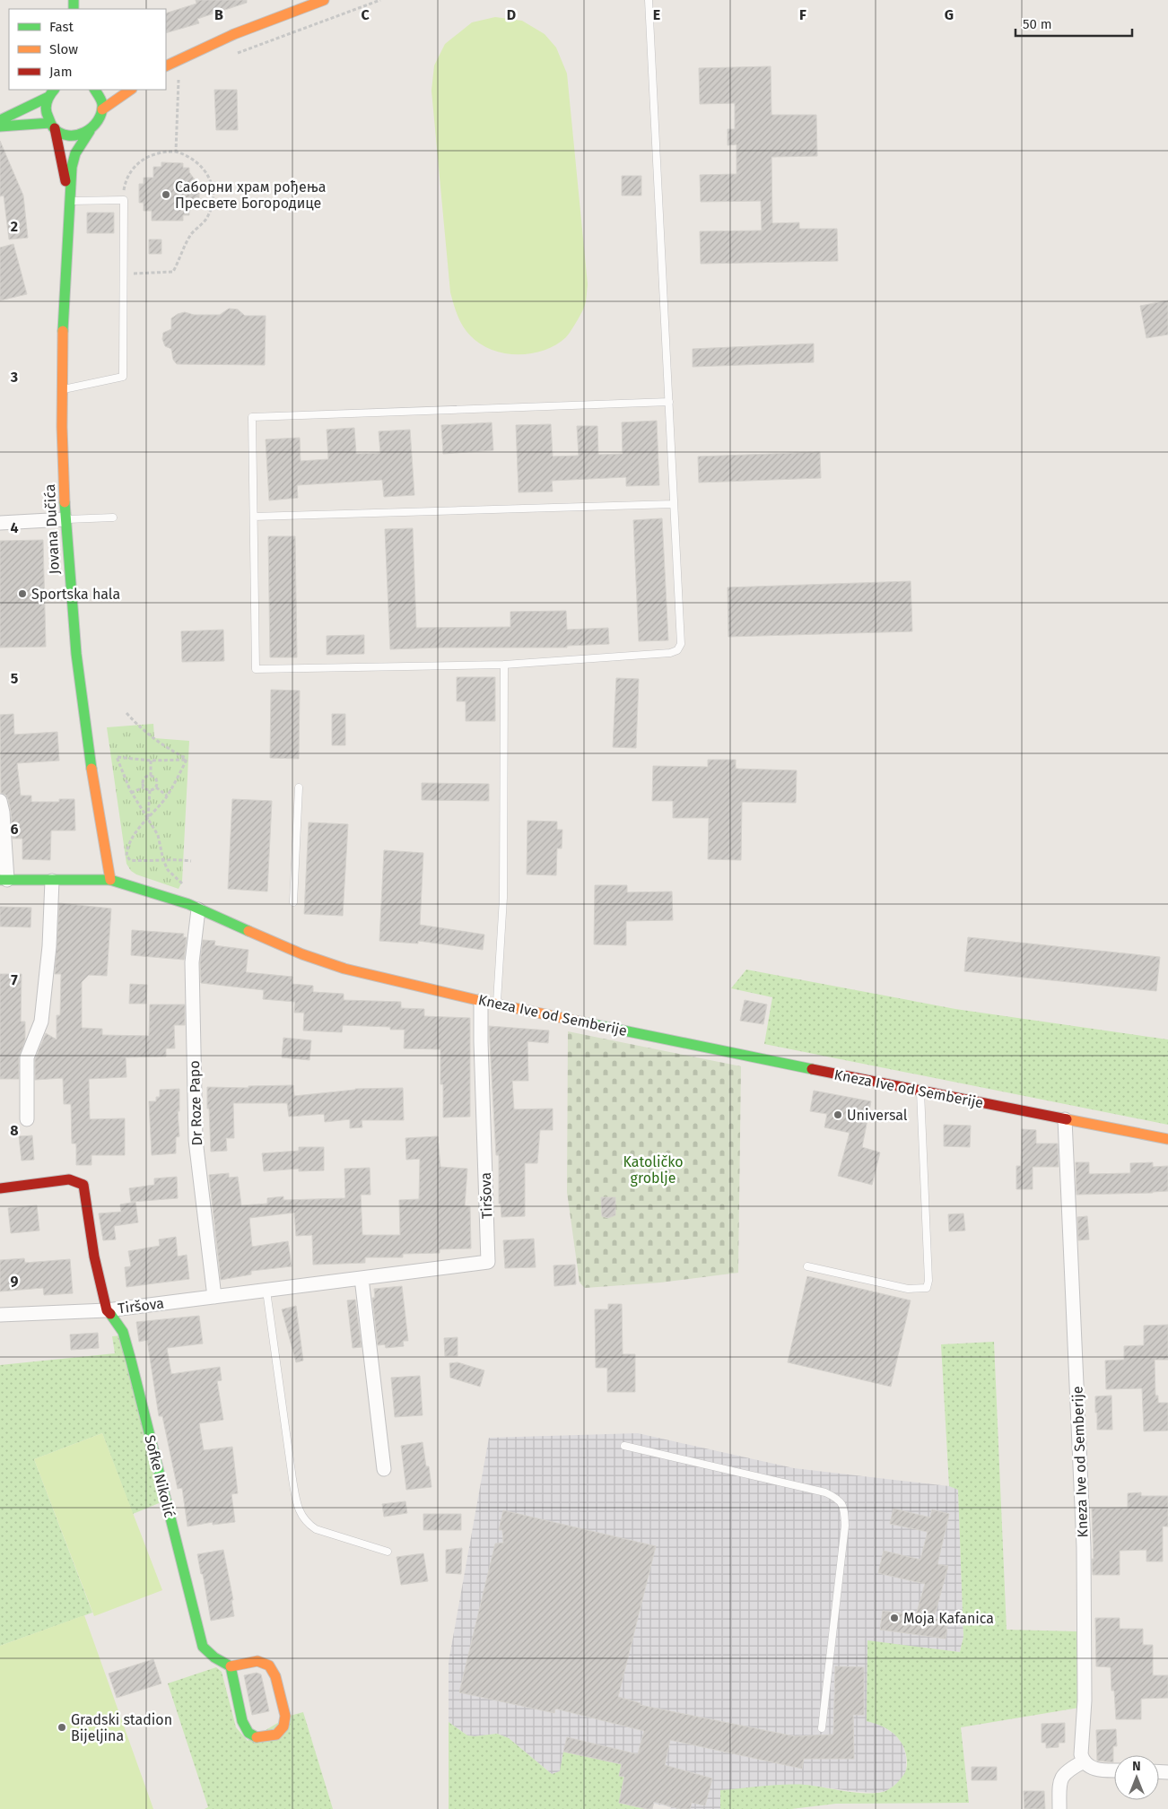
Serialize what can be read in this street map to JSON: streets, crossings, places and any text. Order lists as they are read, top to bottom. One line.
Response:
{"streets":{"street":["Jovana Dučića","Kneza Ive od Semberije","Dr Roze Papo","Tiršova","Sofke Nikolić"]},"crossings":[["Jovana Dučića","Kneza Ive od Semberije"],["Kneza Ive od Semberije","Dr Roze Papo"],["Kneza Ive od Semberije","Tiršova"],["Dr Roze Papo","Tiršova"],["Tiršova","Sofke Nikolić"]],"parks":["Katoličko groblje"],"places":["Саборни храм рођења Пресвете Богородице","Sportska hala","Universal","Moja Kafanica","Gradski stadion Bijeljina"],"legend":["Fast","Slow","Jam"],"scale_bar":"50 m","north":"top","grid":{"columns":["B","C","D","E","F","G"],"rows":["2","3","4","5","6","7","8","9"]}}
